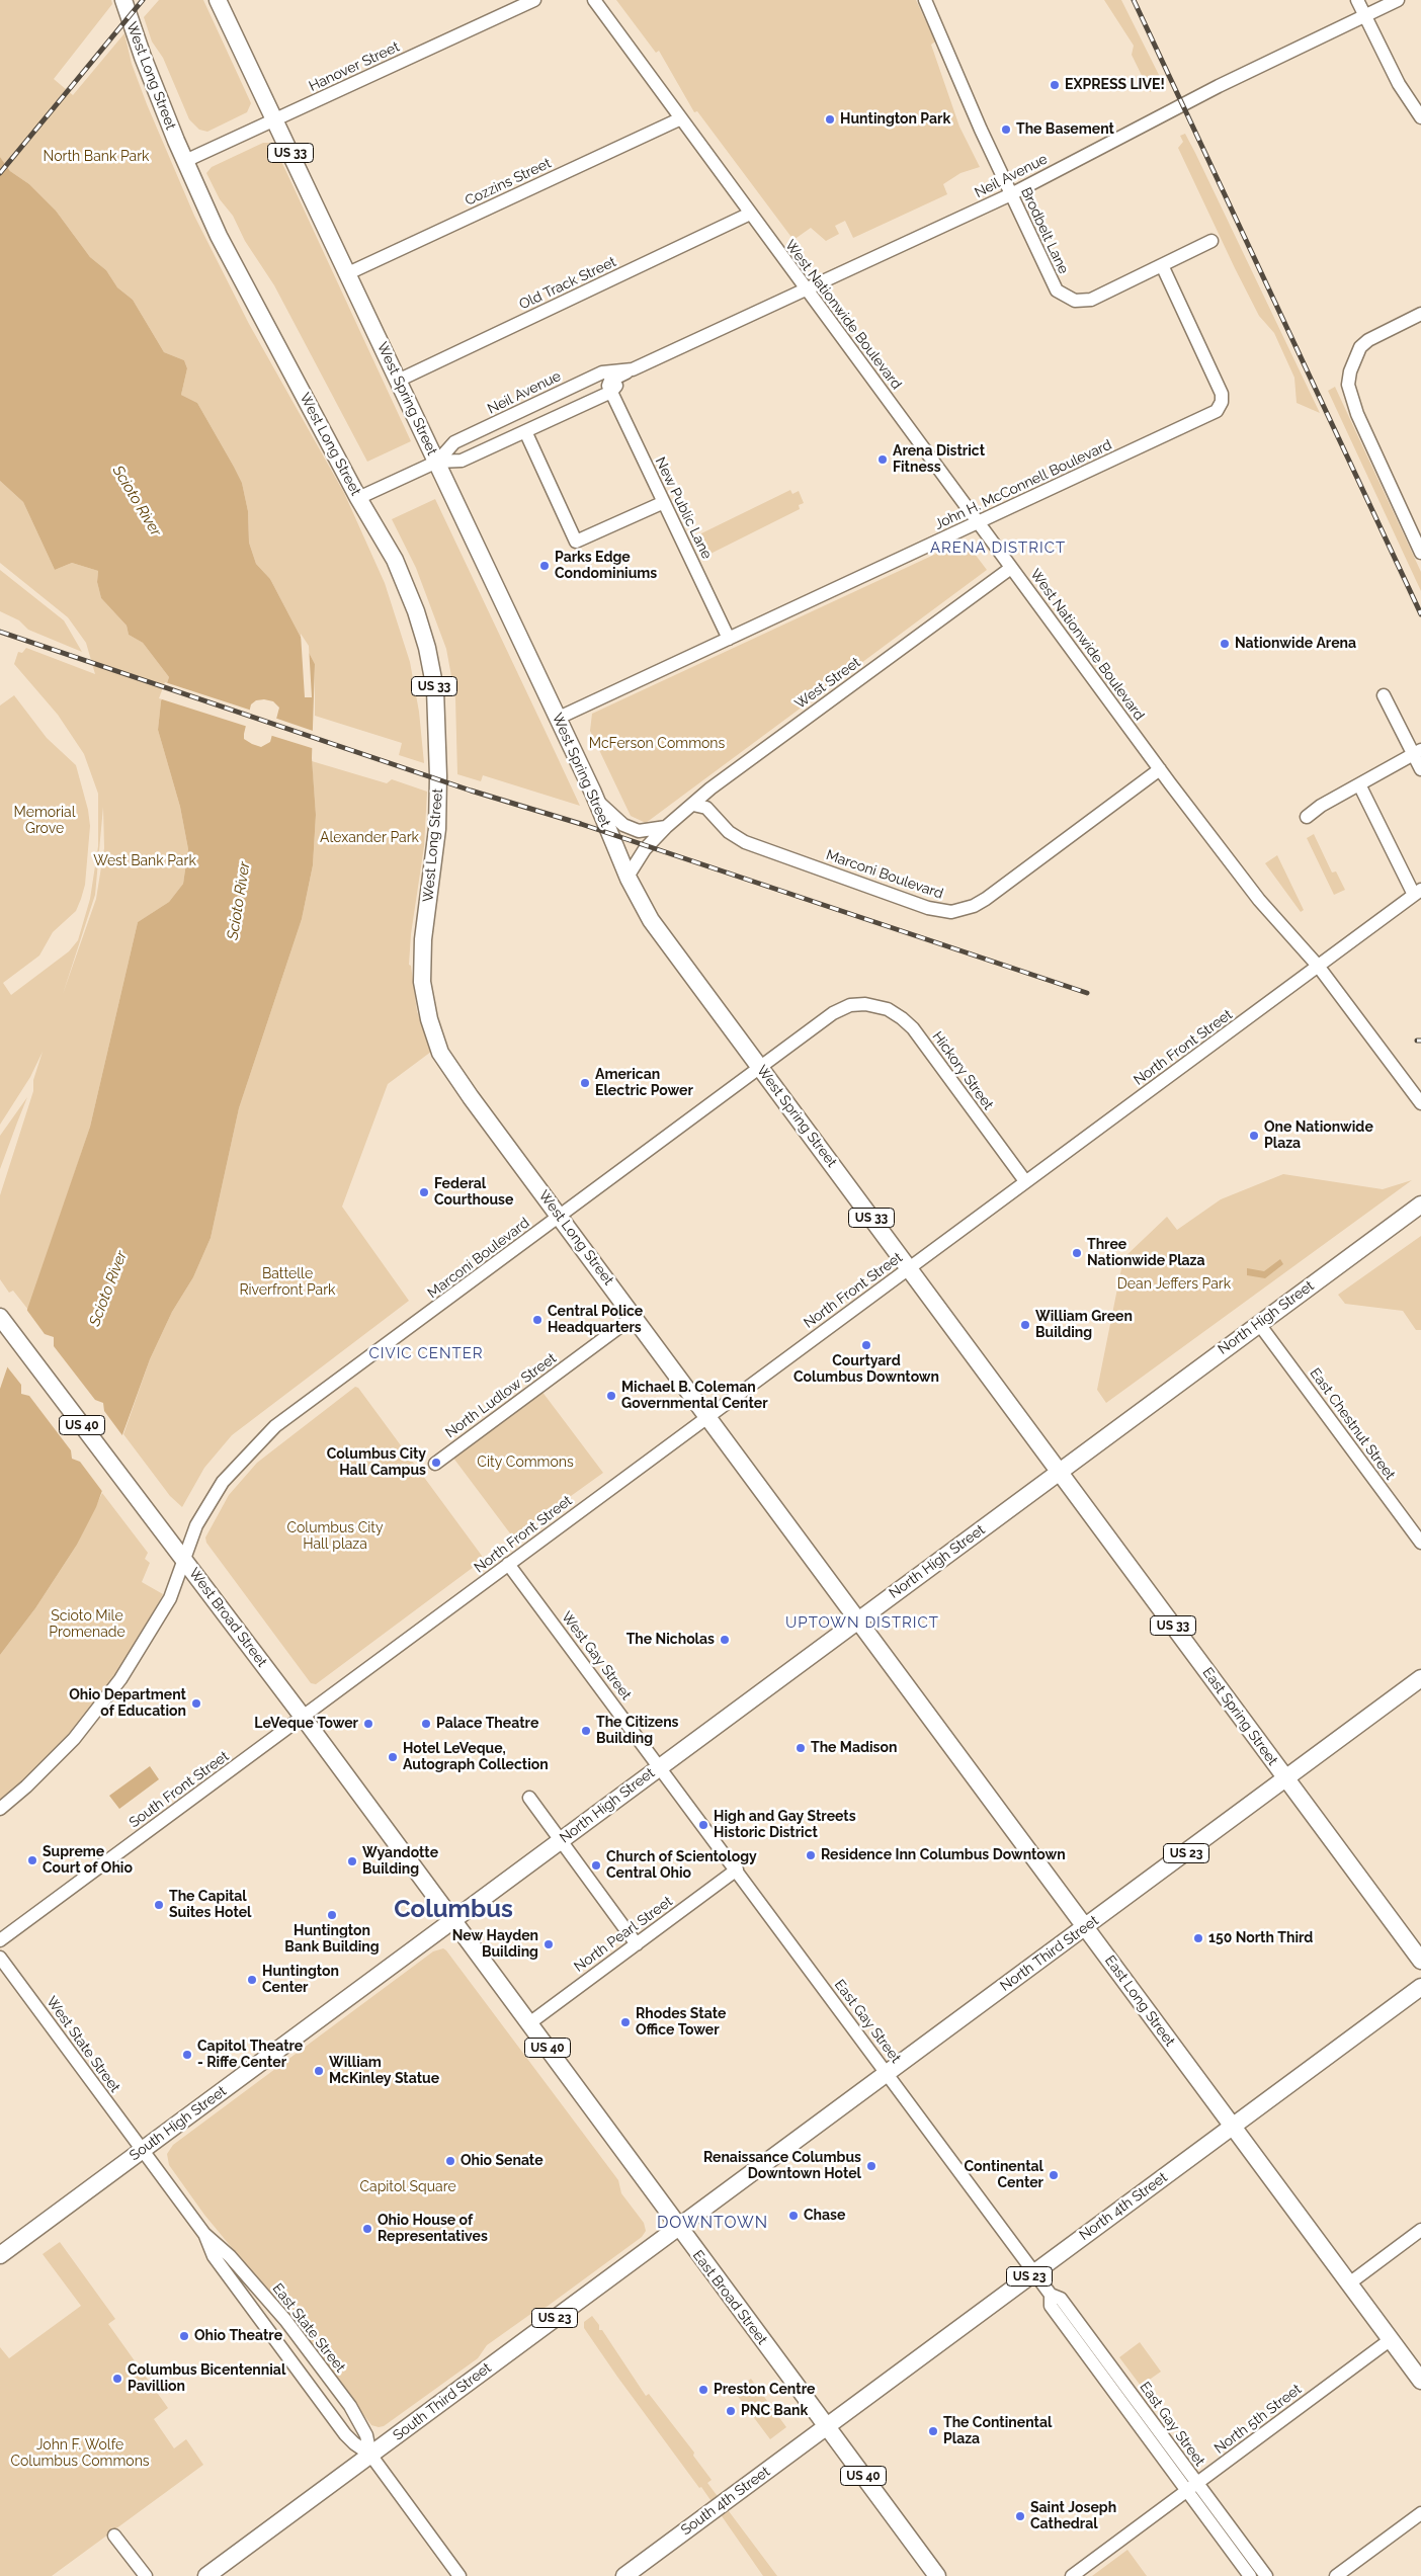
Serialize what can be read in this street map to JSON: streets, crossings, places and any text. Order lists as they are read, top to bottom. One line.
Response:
{"streets":{"main road":["West Long Street","US 33","West Spring Street","North High Street","US 40","West Broad Street","East Spring Street","US 23","North Third Street","East Long Street","South High Street","North 4th Street","East Broad Street","South Third Street","South 4th Street"],"street":["Hanover Street","Neil Avenue","Cozzins Street","Brodbelt Lane","Old Track Street","West Nationwide Boulevard","John H. McConnell Boulevard","New Public Lane","West Street","Marconi Boulevard","North Front Street","Hickory Street","North Ludlow Street","East Chestnut Street","West Gay Street","South Front Street","North Pearl Street","East Gay Street","West State Street","East State Street","North 5th Street"]},"crossings":[["Hanover Street","West Long Street"],["Hanover Street","West Spring Street"],["West Long Street","Neil Avenue"],["West Long Street","Marconi Boulevard"],["West Long Street","North Front Street"],["West Long Street","North High Street"],["West Long Street","North Ludlow Street"],["West Long Street","East Long Street"],["Neil Avenue","Brodbelt Lane"],["Neil Avenue","West Nationwide Boulevard"],["Neil Avenue","West Spring Street"],["Neil Avenue","New Public Lane"],["Cozzins Street","West Nationwide Boulevard"],["Cozzins Street","West Spring Street"],["Brodbelt Lane","John H. McConnell Boulevard"],["Old Track Street","West Nationwide Boulevard"],["Old Track Street","West Spring Street"],["West Nationwide Boulevard","John H. McConnell Boulevard"],["West Nationwide Boulevard","West Street"],["West Nationwide Boulevard","Marconi Boulevard"],["West Nationwide Boulevard","North Front Street"],["West Spring Street","John H. McConnell Boulevard"],["West Spring Street","West Street"],["West Spring Street","Marconi Boulevard"],["West Spring Street","North Front Street"],["West Spring Street","North High Street"],["West Spring Street","East Spring Street"],["John H. McConnell Boulevard","New Public Lane"],["West Street","Marconi Boulevard"],["Marconi Boulevard","Hickory Street"],["Marconi Boulevard","West Broad Street"],["North Front Street","Hickory Street"],["North Front Street","West Broad Street"],["North Front Street","West Gay Street"],["North Front Street","South Front Street"],["North High Street","East Chestnut Street"],["North High Street","West Broad Street"],["North High Street","West Gay Street"],["North High Street","East Spring Street"],["North High Street","East Long Street"],["North High Street","East Gay Street"],["North High Street","South High Street"],["North High Street","East Broad Street"],["West Broad Street","South Front Street"],["West Broad Street","South High Street"],["West Broad Street","East Broad Street"],["West Gay Street","East Gay Street"],["East Spring Street","North Third Street"],["North Pearl Street","East Gay Street"],["North Pearl Street","East Broad Street"],["North Third Street","East Long Street"],["North Third Street","East Gay Street"],["North Third Street","East Broad Street"],["North Third Street","South Third Street"],["East Long Street","North 4th Street"],["East Long Street","North 5th Street"],["East Gay Street","North 4th Street"],["East Gay Street","North 5th Street"],["West State Street","South High Street"],["West State Street","East State Street"],["South High Street","East Broad Street"],["South High Street","East State Street"],["North 4th Street","East Broad Street"],["North 4th Street","South 4th Street"],["East Broad Street","South Third Street"],["East Broad Street","South 4th Street"],["East State Street","South Third Street"]],"districts":["ARENA DISTRICT","CIVIC CENTER","UPTOWN DISTRICT","Columbus","DOWNTOWN"],"water":["Scioto River"],"parks":["North Bank Park","McFerson Commons","Memorial Grove","Alexander Park","West Bank Park","Battelle Riverfront Park","Dean Jeffers Park","City Commons","Columbus City Hall plaza","Scioto Mile Promenade","Capitol Square","John F. Wolfe Columbus Commons"],"places":["EXPRESS LIVE!","Huntington Park","The Basement","Arena District Fitness","Parks Edge Condominiums","Nationwide Arena","American Electric Power","One Nationwide Plaza","Federal Courthouse","Three Nationwide Plaza","Central Police Headquarters","William Green Building","Courtyard Columbus Downtown","Michael B. Coleman Governmental Center","Columbus City Hall Campus","The Nicholas","Ohio Department of Education","LeVeque Tower","Palace Theatre","The Citizens Building","The Madison","Hotel LeVeque, Autograph Collection","High and Gay Streets Historic District","Residence Inn Columbus Downtown","Supreme Court of Ohio","Wyandotte Building","Church of Scientology Central Ohio","The Capital Suites Hotel","Huntington Bank Building","150 North Third","New Hayden Building","Huntington Center","Rhodes State Office Tower","Capitol Theatre - Riffe Center","William McKinley Statue","Ohio Senate","Renaissance Columbus Downtown Hotel","Continental Center","Chase","Ohio House of Representatives","Ohio Theatre","Columbus Bicentennial Pavillion","Preston Centre","PNC Bank","The Continental Plaza","Saint Joseph Cathedral"]}
